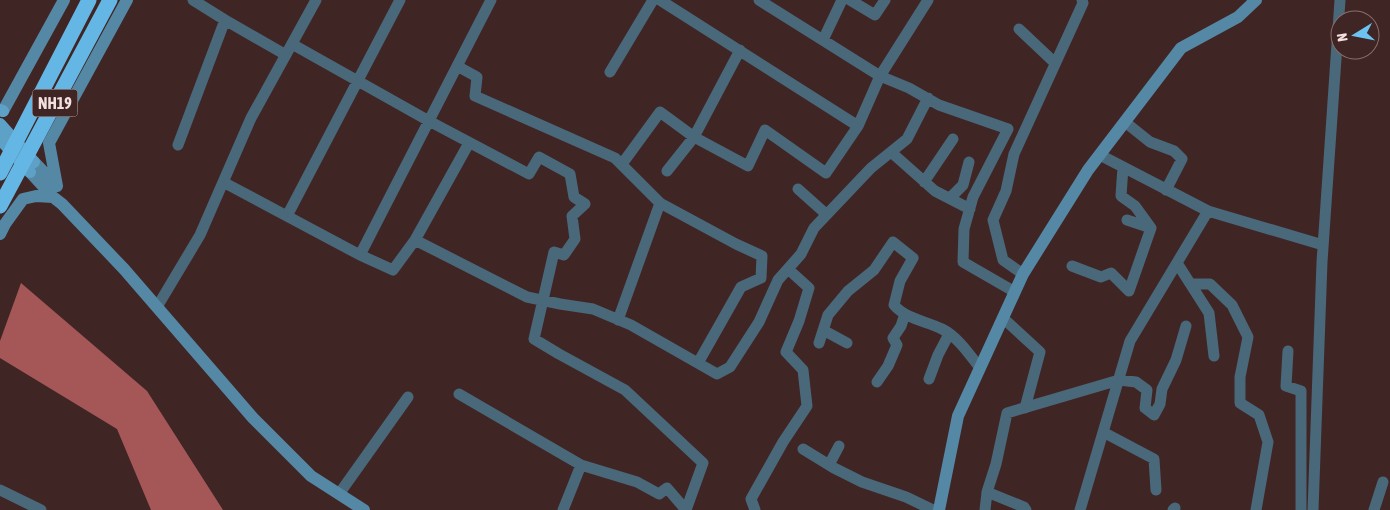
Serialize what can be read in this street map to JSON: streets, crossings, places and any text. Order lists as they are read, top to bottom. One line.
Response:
{"streets":{"highway":["NH19"]},"north":"left"}
